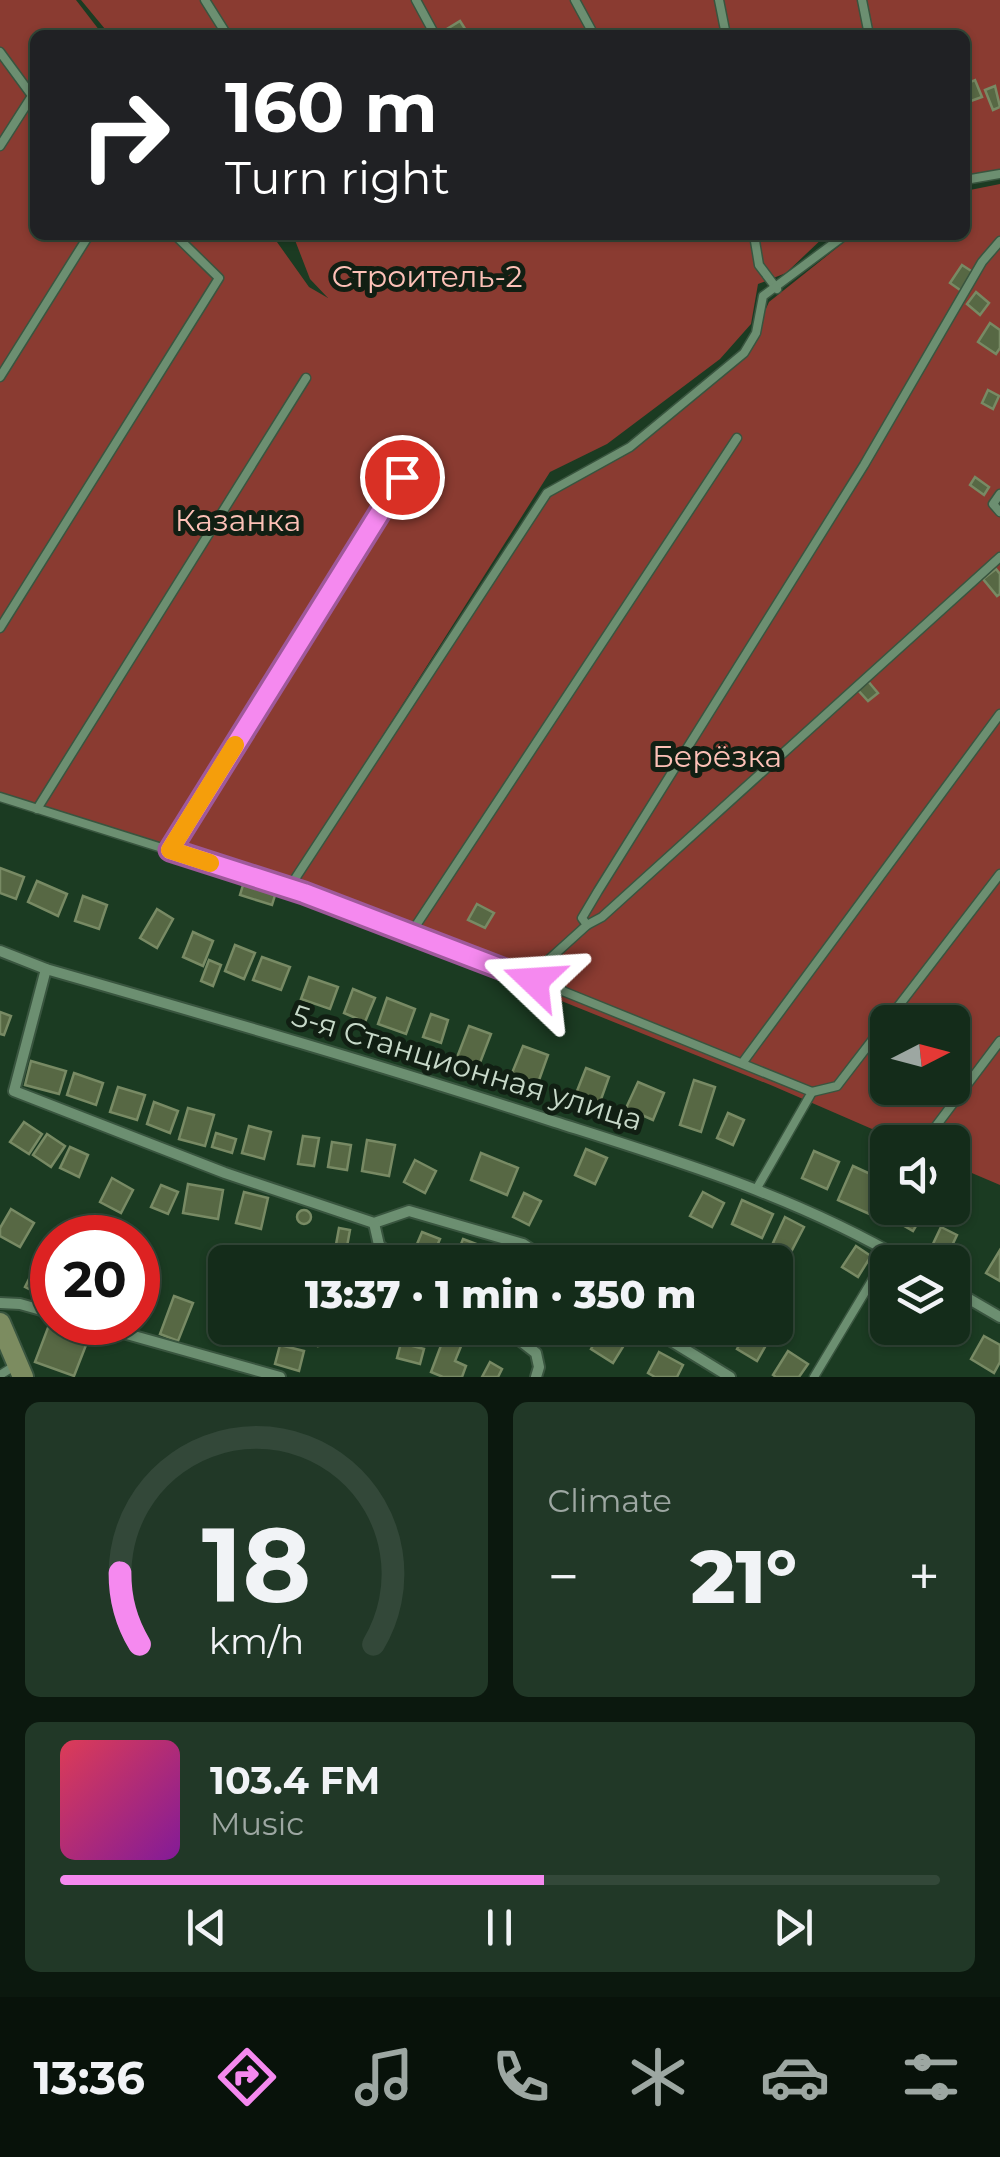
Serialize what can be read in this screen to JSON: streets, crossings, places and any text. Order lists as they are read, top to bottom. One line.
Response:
{"streets":{"street":["5-я Станционная улица"]},"parks":["Строитель-2","Казанка","Берёзка"],"north":"right","page":{"turn":["160 m","Turn right"],"limit":"20","trip":"13:37 · 1 min · 350 m","tile":"Climate","heat":["−","21°","+"],"song":["103.4 FM","Music"],"tabs":"13:36","gauge":["18","km/h"]}}
